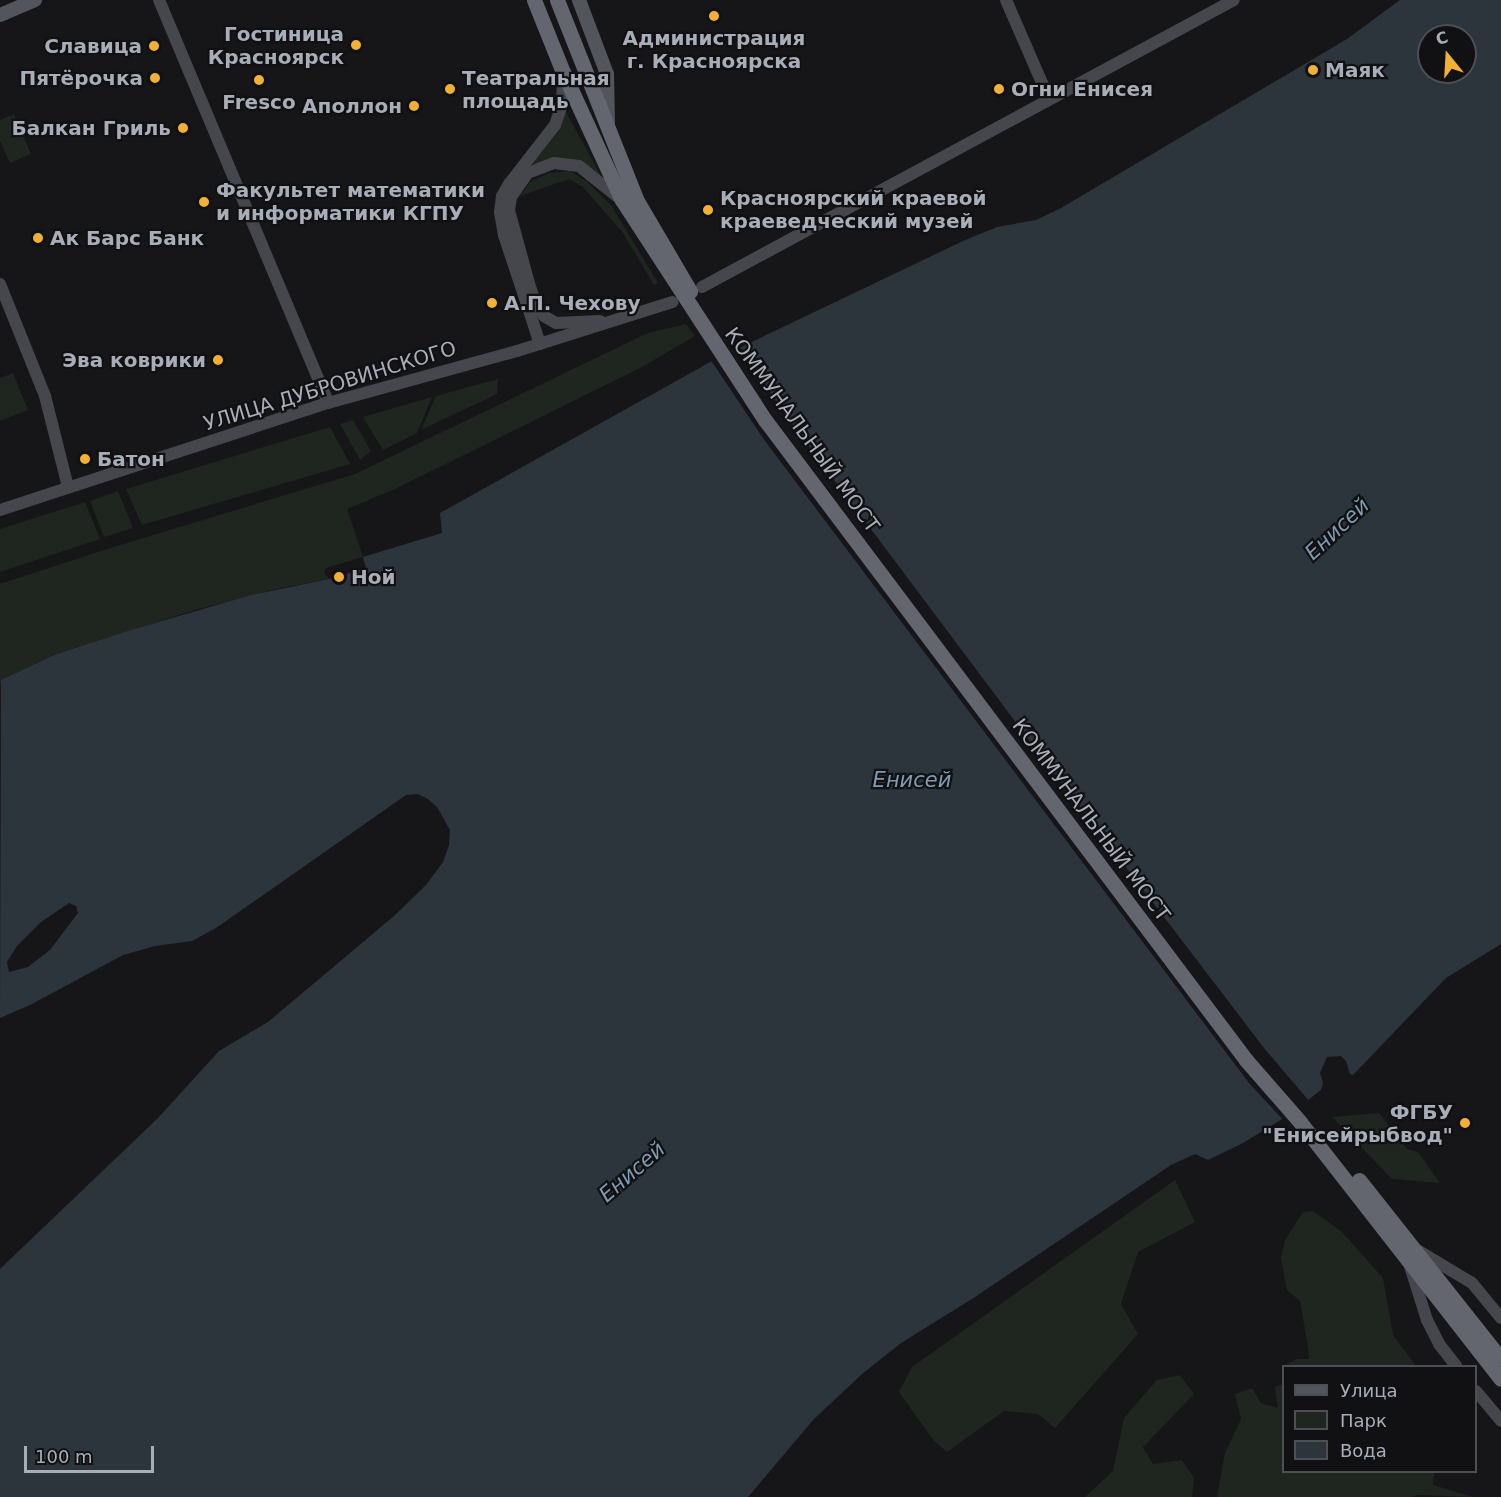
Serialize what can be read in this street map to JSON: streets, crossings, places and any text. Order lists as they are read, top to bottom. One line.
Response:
{"streets":{"highway":["КОММУНАЛЬНЫЙ МОСТ"],"main road":["УЛИЦА ДУБРОВИНСКОГО"]},"water":["Енисей"],"places":["Администрация г. Красноярска","Гостиница Красноярск","Славица","Маяк","Пятёрочка","Fresco","Театральная площадь","Огни Енисея","Аполлон","Балкан Гриль","Факультет математики и информатики КГПУ","Красноярский краевой краеведческий музей","Ак Барс Банк","А.П. Чехову","Эва коврики","Батон","Ной","ФГБУ \"Енисейрыбвод\""],"legend":["Улица","Парк","Вода"],"scale_bar":"100 m","north":"top"}
